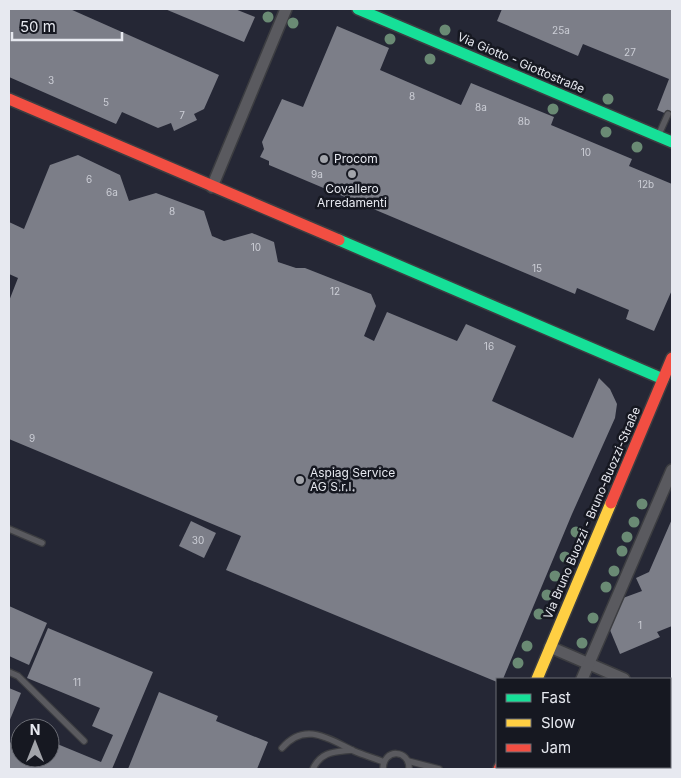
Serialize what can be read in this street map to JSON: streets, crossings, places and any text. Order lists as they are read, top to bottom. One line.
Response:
{"streets":{"street":["Via Giotto - Giottostraße","Via Bruno Buozzi - Bruno-Buozzi-Straße"]},"places":["Procom","Covallero Arredamenti","Aspiag Service AG S.r.l."],"house_numbers":["25a","27","3","8","5","8a","7","8b","10","9a","6","12b","6a","8","10","15","12","16","9","30","1","11"],"legend":["Fast","Slow","Jam"],"scale_bar":"50 m","north":"top"}
